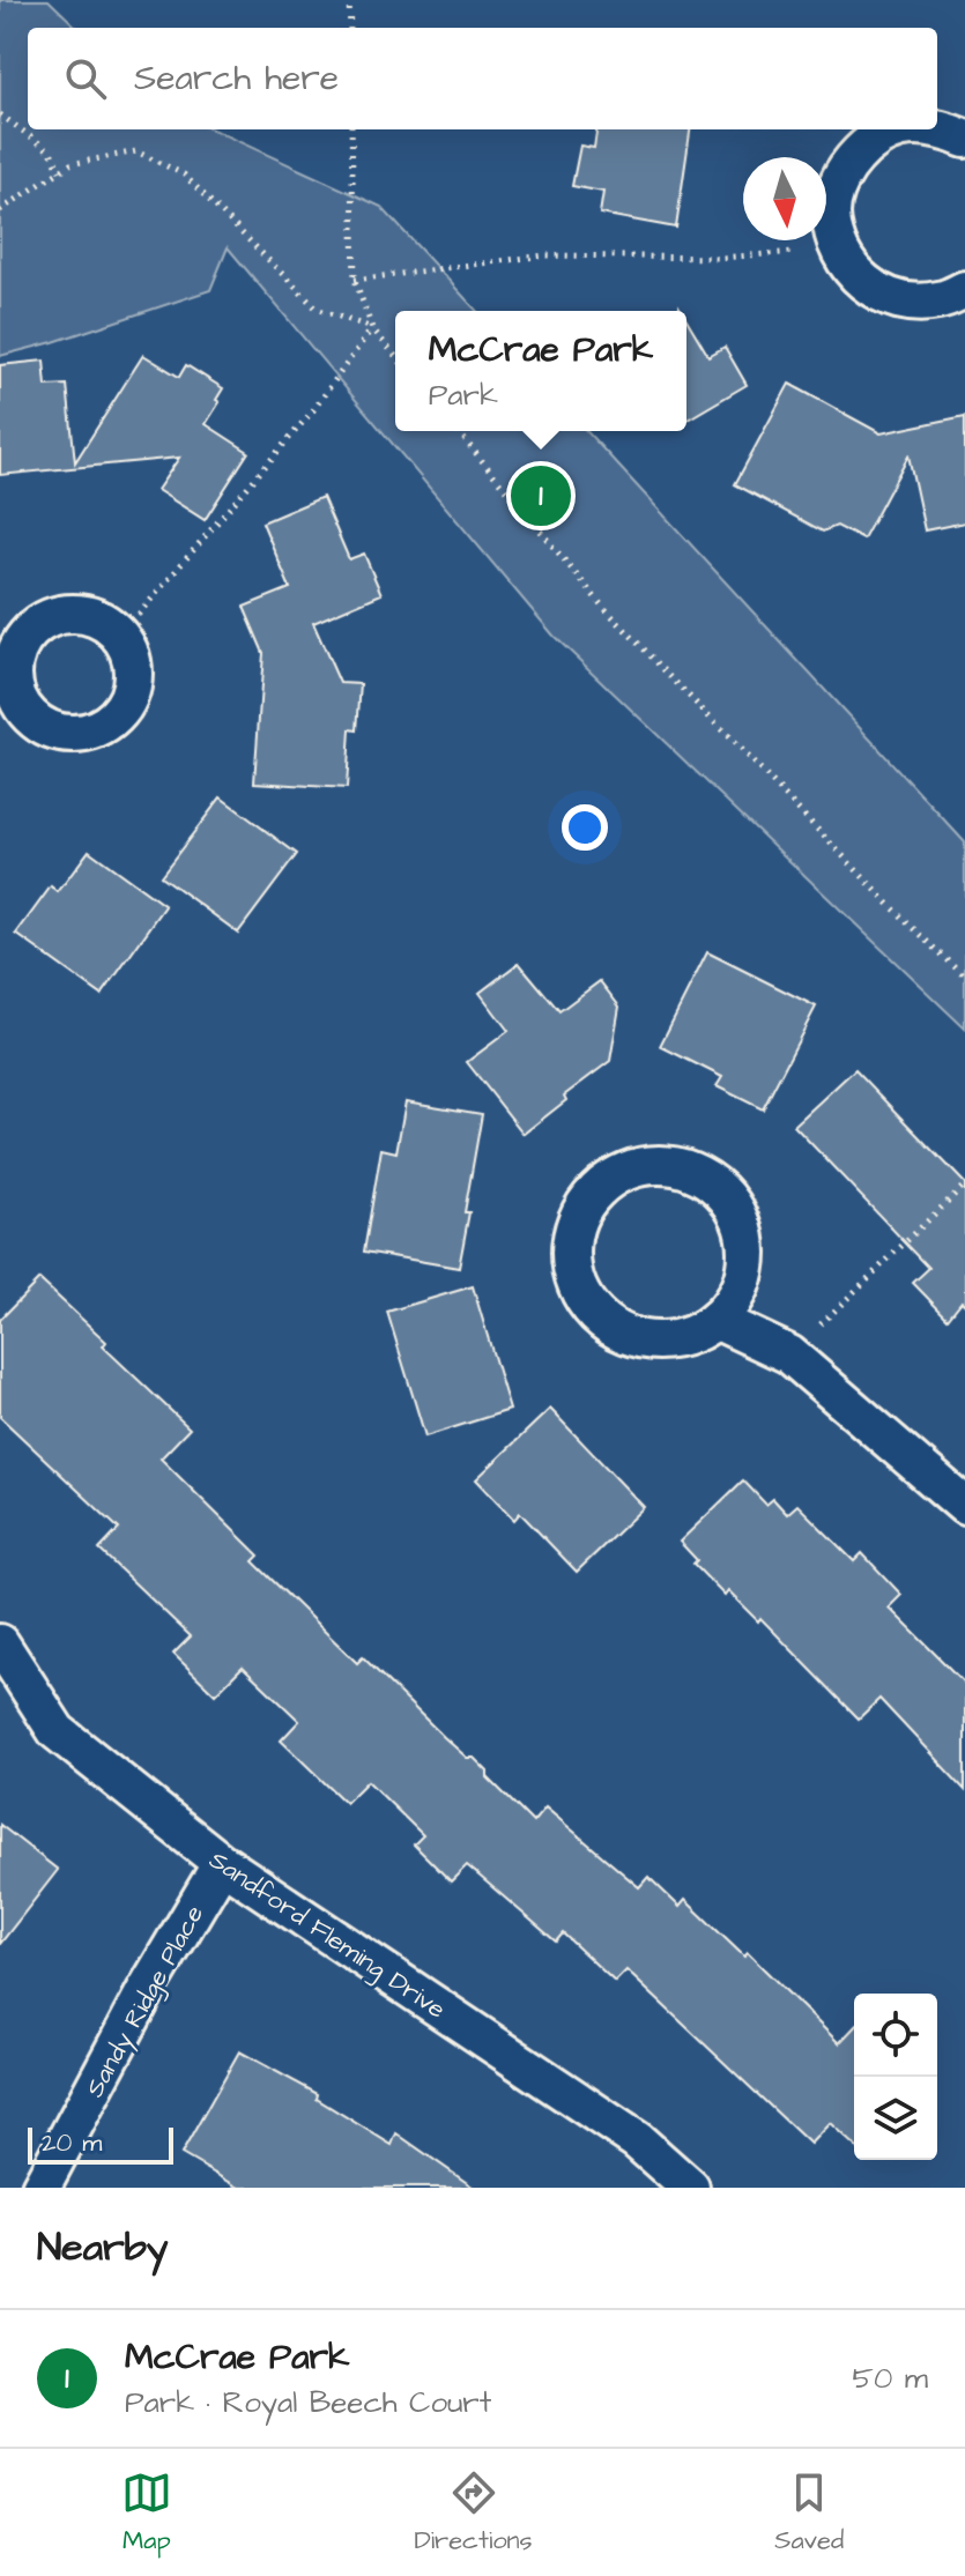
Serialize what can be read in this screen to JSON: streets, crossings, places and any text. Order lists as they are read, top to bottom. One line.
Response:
{"streets":{"street":["Sandford Fleming Drive","Sandy Ridge Place"]},"crossings":[["Sandford Fleming Drive","Sandy Ridge Place"]],"scale_bar":"20 m","north":"bottom","page":{"search":"Search here","popup":["McCrae Park","Park"],"pins":"1","scale":"20 m","heading":"Nearby","list":[{"mark":"1","name":"McCrae Park","note":"Park · Royal Beech Court","value":"50 m"}],"nav":["Map","Directions","Saved"]}}
